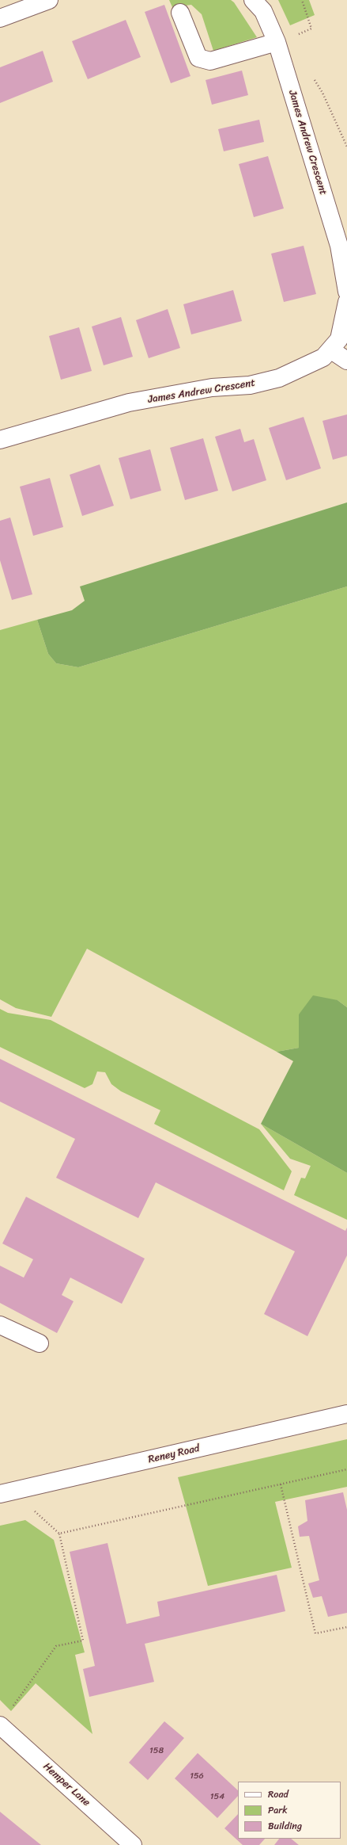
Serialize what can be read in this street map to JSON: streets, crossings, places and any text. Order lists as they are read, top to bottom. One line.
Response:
{"streets":{"street":["James Andrew Crescent","Reney Road","Hemper Lane"]},"house_numbers":["158","156","154"],"legend":["Road","Park","Building"]}
